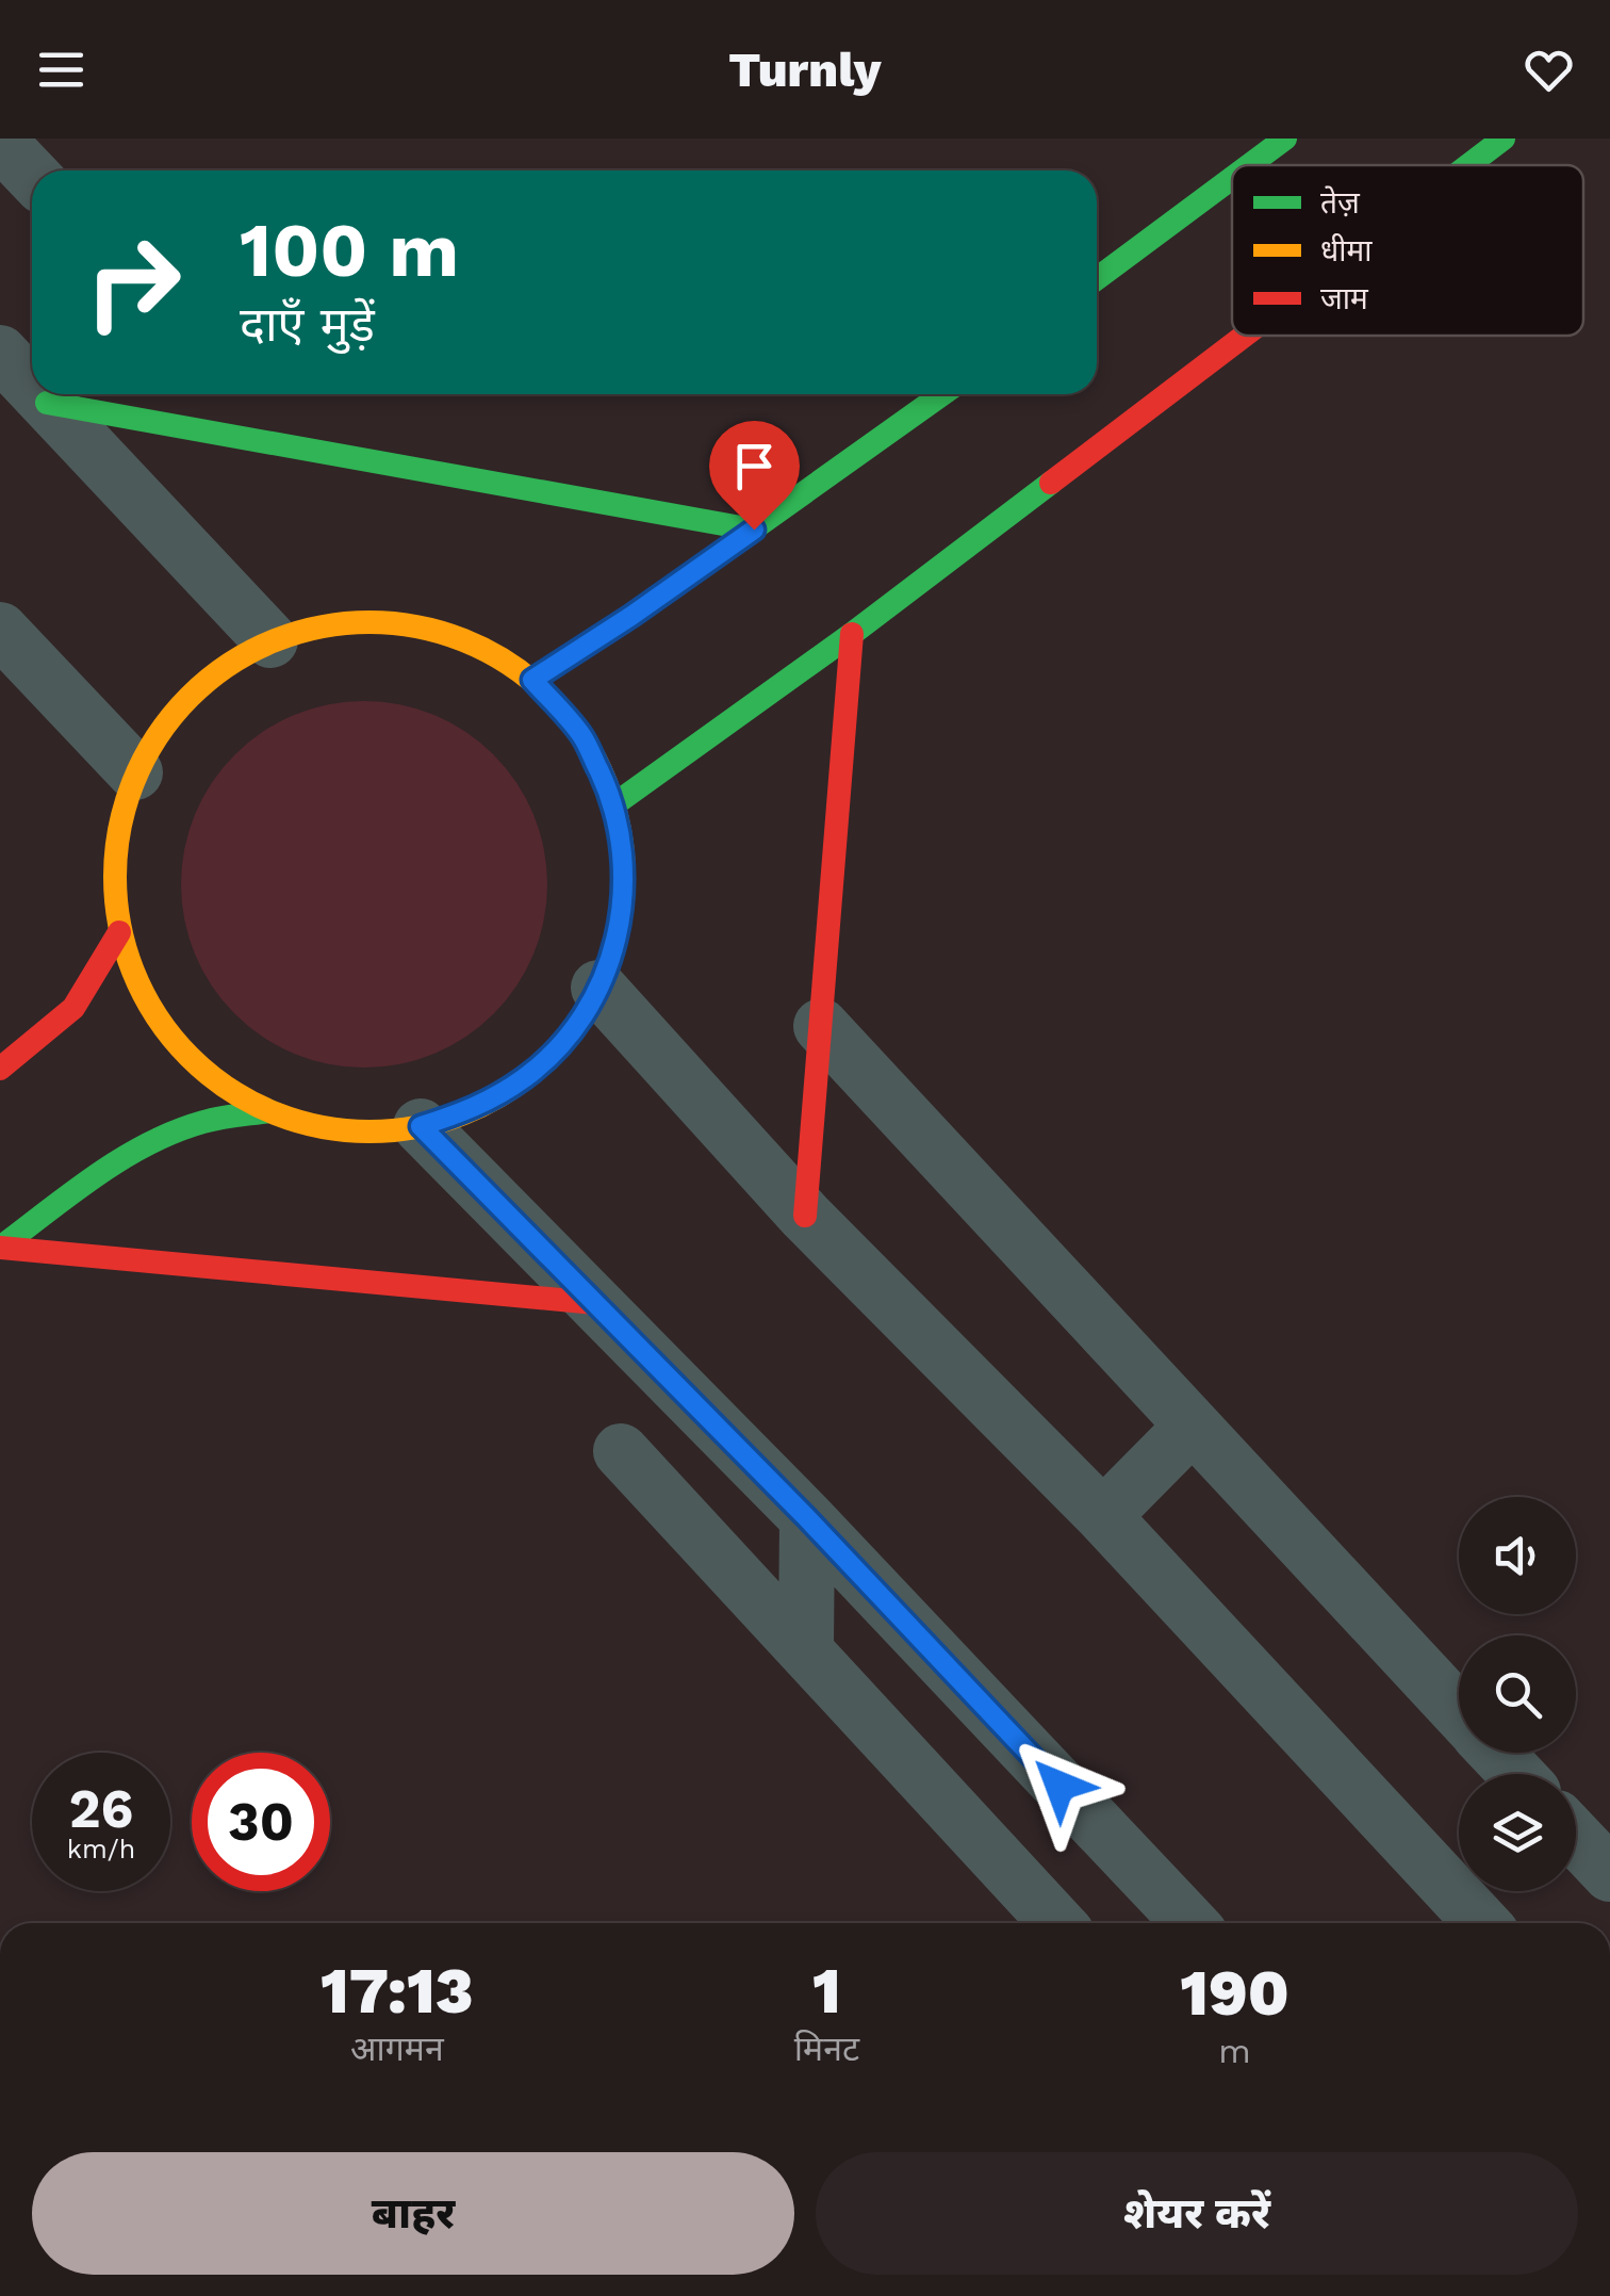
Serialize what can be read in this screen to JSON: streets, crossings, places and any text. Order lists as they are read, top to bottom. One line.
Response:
{"legend":["तेज़","धीमा","जाम"],"page":{"header":"Turnly","turn":["100 m","दाएँ मुड़ें"],"speed":"26 km/h","limit":"30","eta":["17:13","आगमन","1","मिनट","190","m"],"buttons":["बाहर","शेयर करें"]}}
